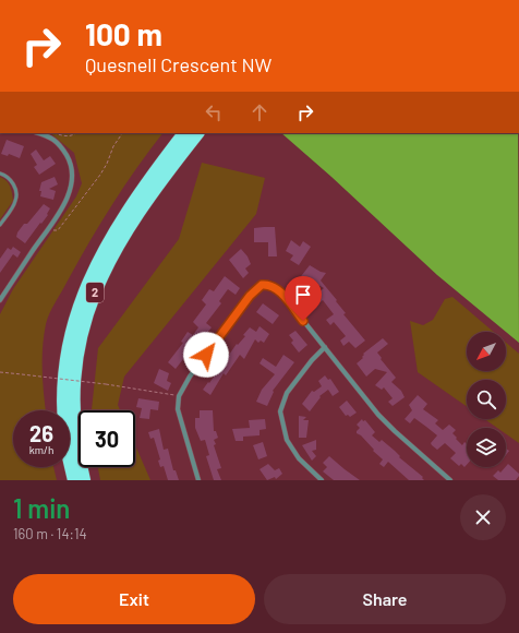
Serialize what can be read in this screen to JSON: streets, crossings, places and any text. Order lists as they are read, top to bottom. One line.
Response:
{"streets":{"highway":["2"]},"north":"bottom left","page":{"turn":["100 m","Quesnell Crescent NW"],"speed":"26 km/h","limit":"30","heading":["1 min","160 m · 14:14"],"buttons":["Exit","Share"]}}
